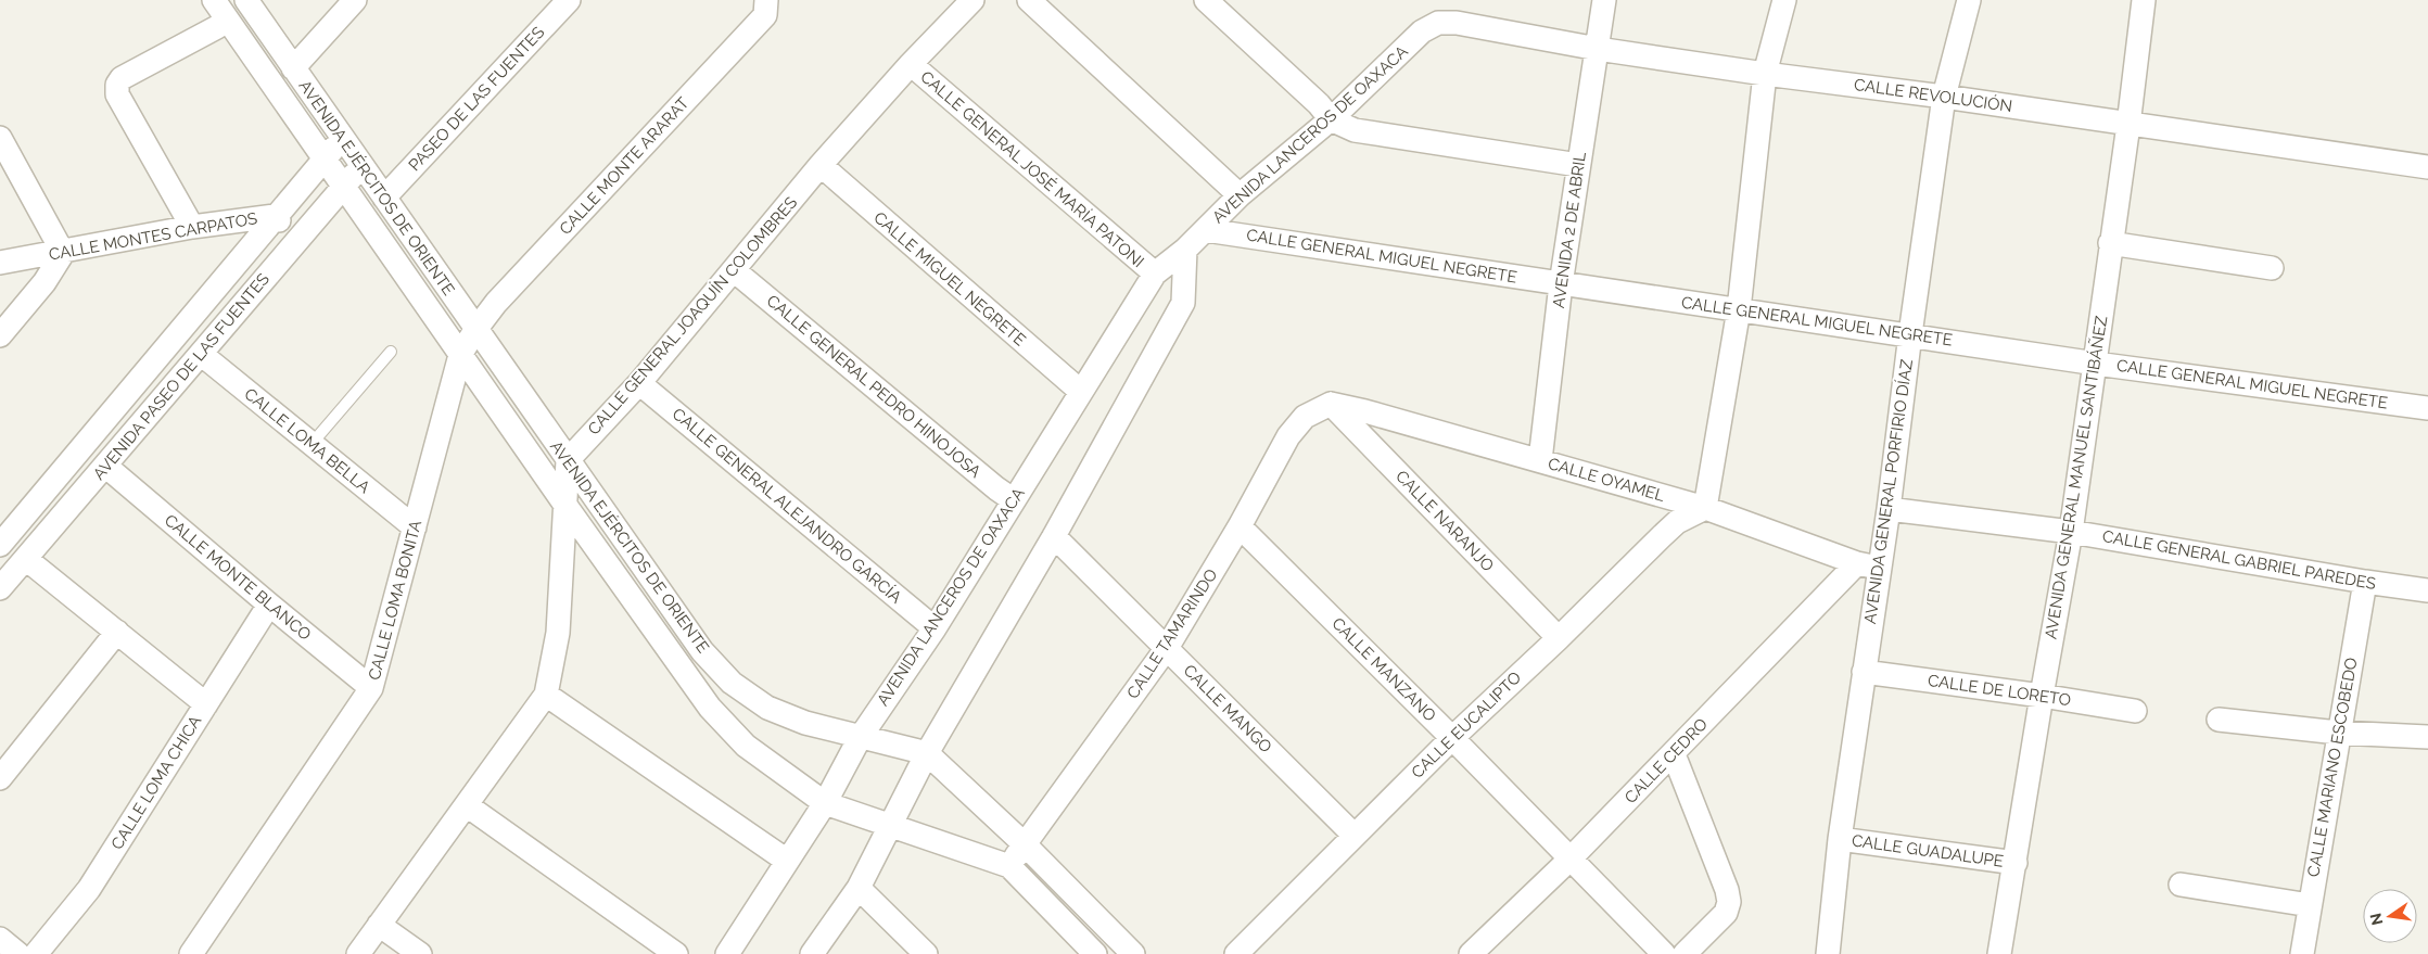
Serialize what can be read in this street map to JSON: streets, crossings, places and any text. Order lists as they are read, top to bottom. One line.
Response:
{"streets":{"street":["CALLE REVOLUCIÓN","PASEO DE LAS FUENTES","AVENIDA LANCEROS DE OAXACA","CALLE MONTE ARARAT","CALLE GENERAL JOSÉ MARÍA PATONI","AVENIDA EJÉRCITOS DE ORIENTE","AVENIDA 2 DE ABRIL","CALLE MONTES CARPATOS","CALLE GENERAL MIGUEL NEGRETE","CALLE MIGUEL NEGRETE","CALLE GENERAL JOAQUÍN COLOMBRES","AVENIDA PASEO DE LAS FUENTES","CALLE GENERAL PEDRO HINOJOSA","CALLE LOMA BELLA","AVENIDA GENERAL MANUEL SANTIBÁÑEZ","CALLE OYAMEL","AVENIDA GENERAL PORFIRIO DÍAZ","CALLE GENERAL ALEJANDRO GARCÍA","CALLE NARANJO","CALLE GENERAL GABRIEL PAREDES","CALLE MONTE BLANCO","CALLE LOMA BONITA","CALLE TAMARINDO","CALLE MANZANO","CALLE DE LORETO","CALLE MANGO","CALLE EUCALIPTO","CALLE CEDRO","CALLE MARIANO ESCOBEDO","CALLE LOMA CHICA","CALLE GUADALUPE"]},"crossings":[["CALLE REVOLUCIÓN","AVENIDA LANCEROS DE OAXACA"],["CALLE REVOLUCIÓN","AVENIDA 2 DE ABRIL"],["CALLE REVOLUCIÓN","AVENIDA GENERAL MANUEL SANTIBÁÑEZ"],["CALLE REVOLUCIÓN","AVENIDA GENERAL PORFIRIO DÍAZ"],["PASEO DE LAS FUENTES","AVENIDA EJÉRCITOS DE ORIENTE"],["AVENIDA LANCEROS DE OAXACA","CALLE GENERAL JOSÉ MARÍA PATONI"],["AVENIDA LANCEROS DE OAXACA","AVENIDA EJÉRCITOS DE ORIENTE"],["AVENIDA LANCEROS DE OAXACA","CALLE GENERAL MIGUEL NEGRETE"],["AVENIDA LANCEROS DE OAXACA","CALLE MIGUEL NEGRETE"],["AVENIDA LANCEROS DE OAXACA","CALLE GENERAL PEDRO HINOJOSA"],["AVENIDA LANCEROS DE OAXACA","CALLE GENERAL ALEJANDRO GARCÍA"],["CALLE MONTE ARARAT","AVENIDA EJÉRCITOS DE ORIENTE"],["CALLE MONTE ARARAT","CALLE LOMA BONITA"],["CALLE GENERAL JOSÉ MARÍA PATONI","CALLE GENERAL JOAQUÍN COLOMBRES"],["AVENIDA EJÉRCITOS DE ORIENTE","CALLE GENERAL JOAQUÍN COLOMBRES"],["AVENIDA EJÉRCITOS DE ORIENTE","AVENIDA PASEO DE LAS FUENTES"],["AVENIDA EJÉRCITOS DE ORIENTE","CALLE LOMA BONITA"],["AVENIDA EJÉRCITOS DE ORIENTE","CALLE TAMARINDO"],["AVENIDA 2 DE ABRIL","CALLE GENERAL MIGUEL NEGRETE"],["AVENIDA 2 DE ABRIL","CALLE OYAMEL"],["CALLE MONTES CARPATOS","AVENIDA PASEO DE LAS FUENTES"],["CALLE GENERAL MIGUEL NEGRETE","AVENIDA GENERAL MANUEL SANTIBÁÑEZ"],["CALLE GENERAL MIGUEL NEGRETE","AVENIDA GENERAL PORFIRIO DÍAZ"],["CALLE MIGUEL NEGRETE","CALLE GENERAL JOAQUÍN COLOMBRES"],["CALLE GENERAL JOAQUÍN COLOMBRES","CALLE GENERAL PEDRO HINOJOSA"],["CALLE GENERAL JOAQUÍN COLOMBRES","CALLE GENERAL ALEJANDRO GARCÍA"],["AVENIDA PASEO DE LAS FUENTES","CALLE LOMA BELLA"],["AVENIDA PASEO DE LAS FUENTES","CALLE MONTE BLANCO"],["CALLE LOMA BELLA","CALLE LOMA BONITA"],["AVENIDA GENERAL MANUEL SANTIBÁÑEZ","CALLE GENERAL GABRIEL PAREDES"],["AVENIDA GENERAL MANUEL SANTIBÁÑEZ","CALLE DE LORETO"],["AVENIDA GENERAL MANUEL SANTIBÁÑEZ","CALLE GUADALUPE"],["CALLE OYAMEL","AVENIDA GENERAL PORFIRIO DÍAZ"],["CALLE OYAMEL","CALLE NARANJO"],["CALLE OYAMEL","CALLE TAMARINDO"],["CALLE OYAMEL","CALLE EUCALIPTO"],["CALLE OYAMEL","CALLE CEDRO"],["AVENIDA GENERAL PORFIRIO DÍAZ","CALLE GENERAL GABRIEL PAREDES"],["AVENIDA GENERAL PORFIRIO DÍAZ","CALLE DE LORETO"],["AVENIDA GENERAL PORFIRIO DÍAZ","CALLE CEDRO"],["AVENIDA GENERAL PORFIRIO DÍAZ","CALLE GUADALUPE"],["CALLE NARANJO","CALLE TAMARINDO"],["CALLE NARANJO","CALLE EUCALIPTO"],["CALLE GENERAL GABRIEL PAREDES","CALLE MARIANO ESCOBEDO"],["CALLE MONTE BLANCO","CALLE LOMA BONITA"],["CALLE MONTE BLANCO","CALLE LOMA CHICA"],["CALLE TAMARINDO","CALLE MANZANO"],["CALLE TAMARINDO","CALLE MANGO"],["CALLE MANZANO","CALLE EUCALIPTO"],["CALLE MANZANO","CALLE CEDRO"],["CALLE MANGO","CALLE EUCALIPTO"]],"north":"left"}
